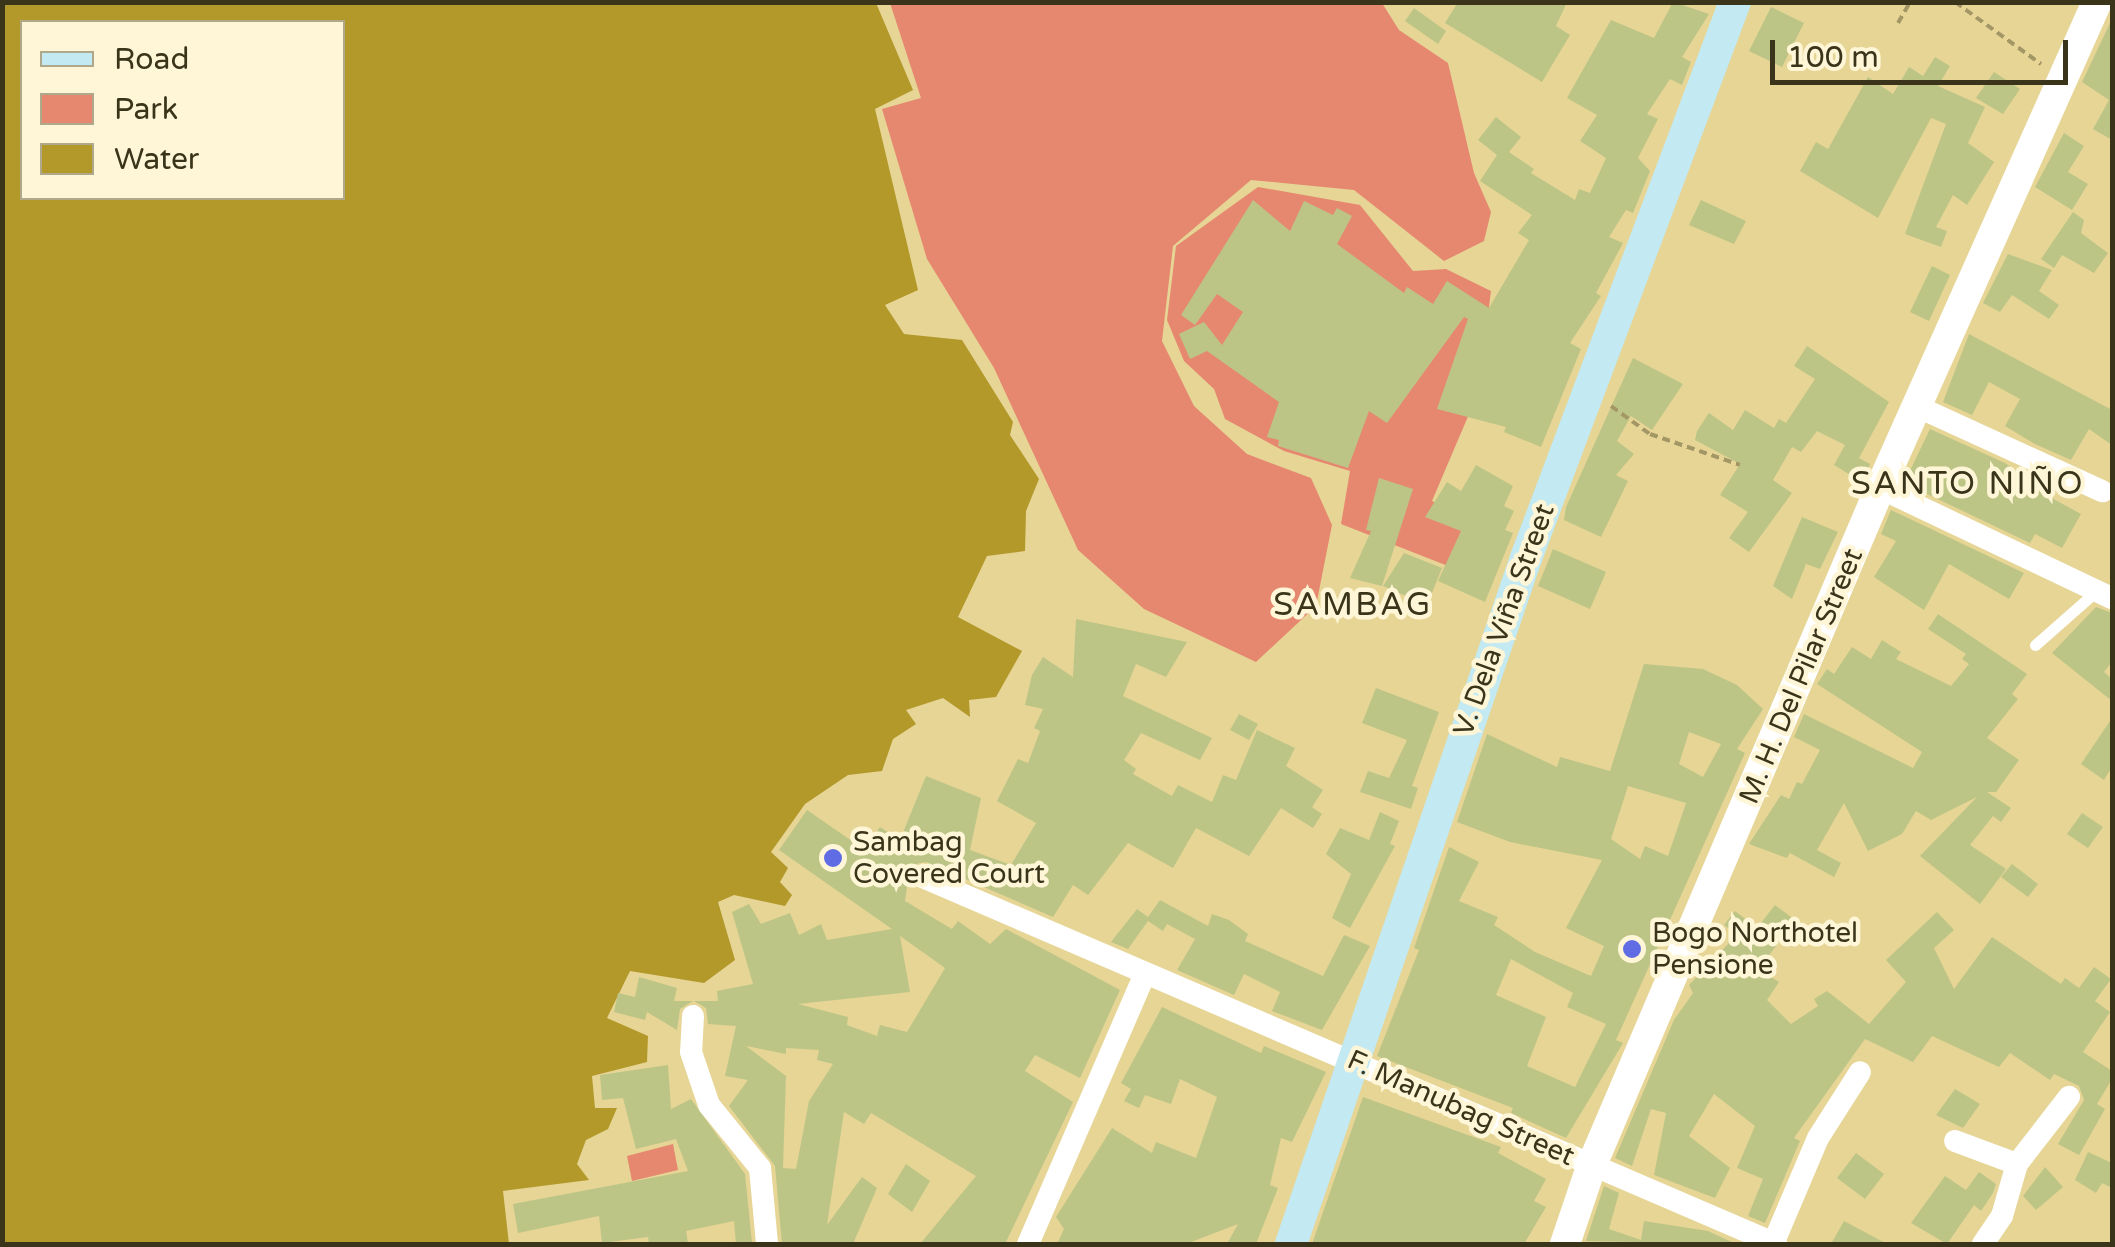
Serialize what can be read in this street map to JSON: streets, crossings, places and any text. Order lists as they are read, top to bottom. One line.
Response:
{"streets":{"main road":["V. Dela Viña Street"],"street":["M. H. Del Pilar Street","F. Manubag Street"]},"crossings":[["V. Dela Viña Street","F. Manubag Street"],["M. H. Del Pilar Street","F. Manubag Street"]],"districts":["SANTO NIÑO","SAMBAG"],"places":["Sambag Covered Court","Bogo Northotel Pensione"],"legend":["Road","Park","Water"],"scale_bar":"100 m"}
